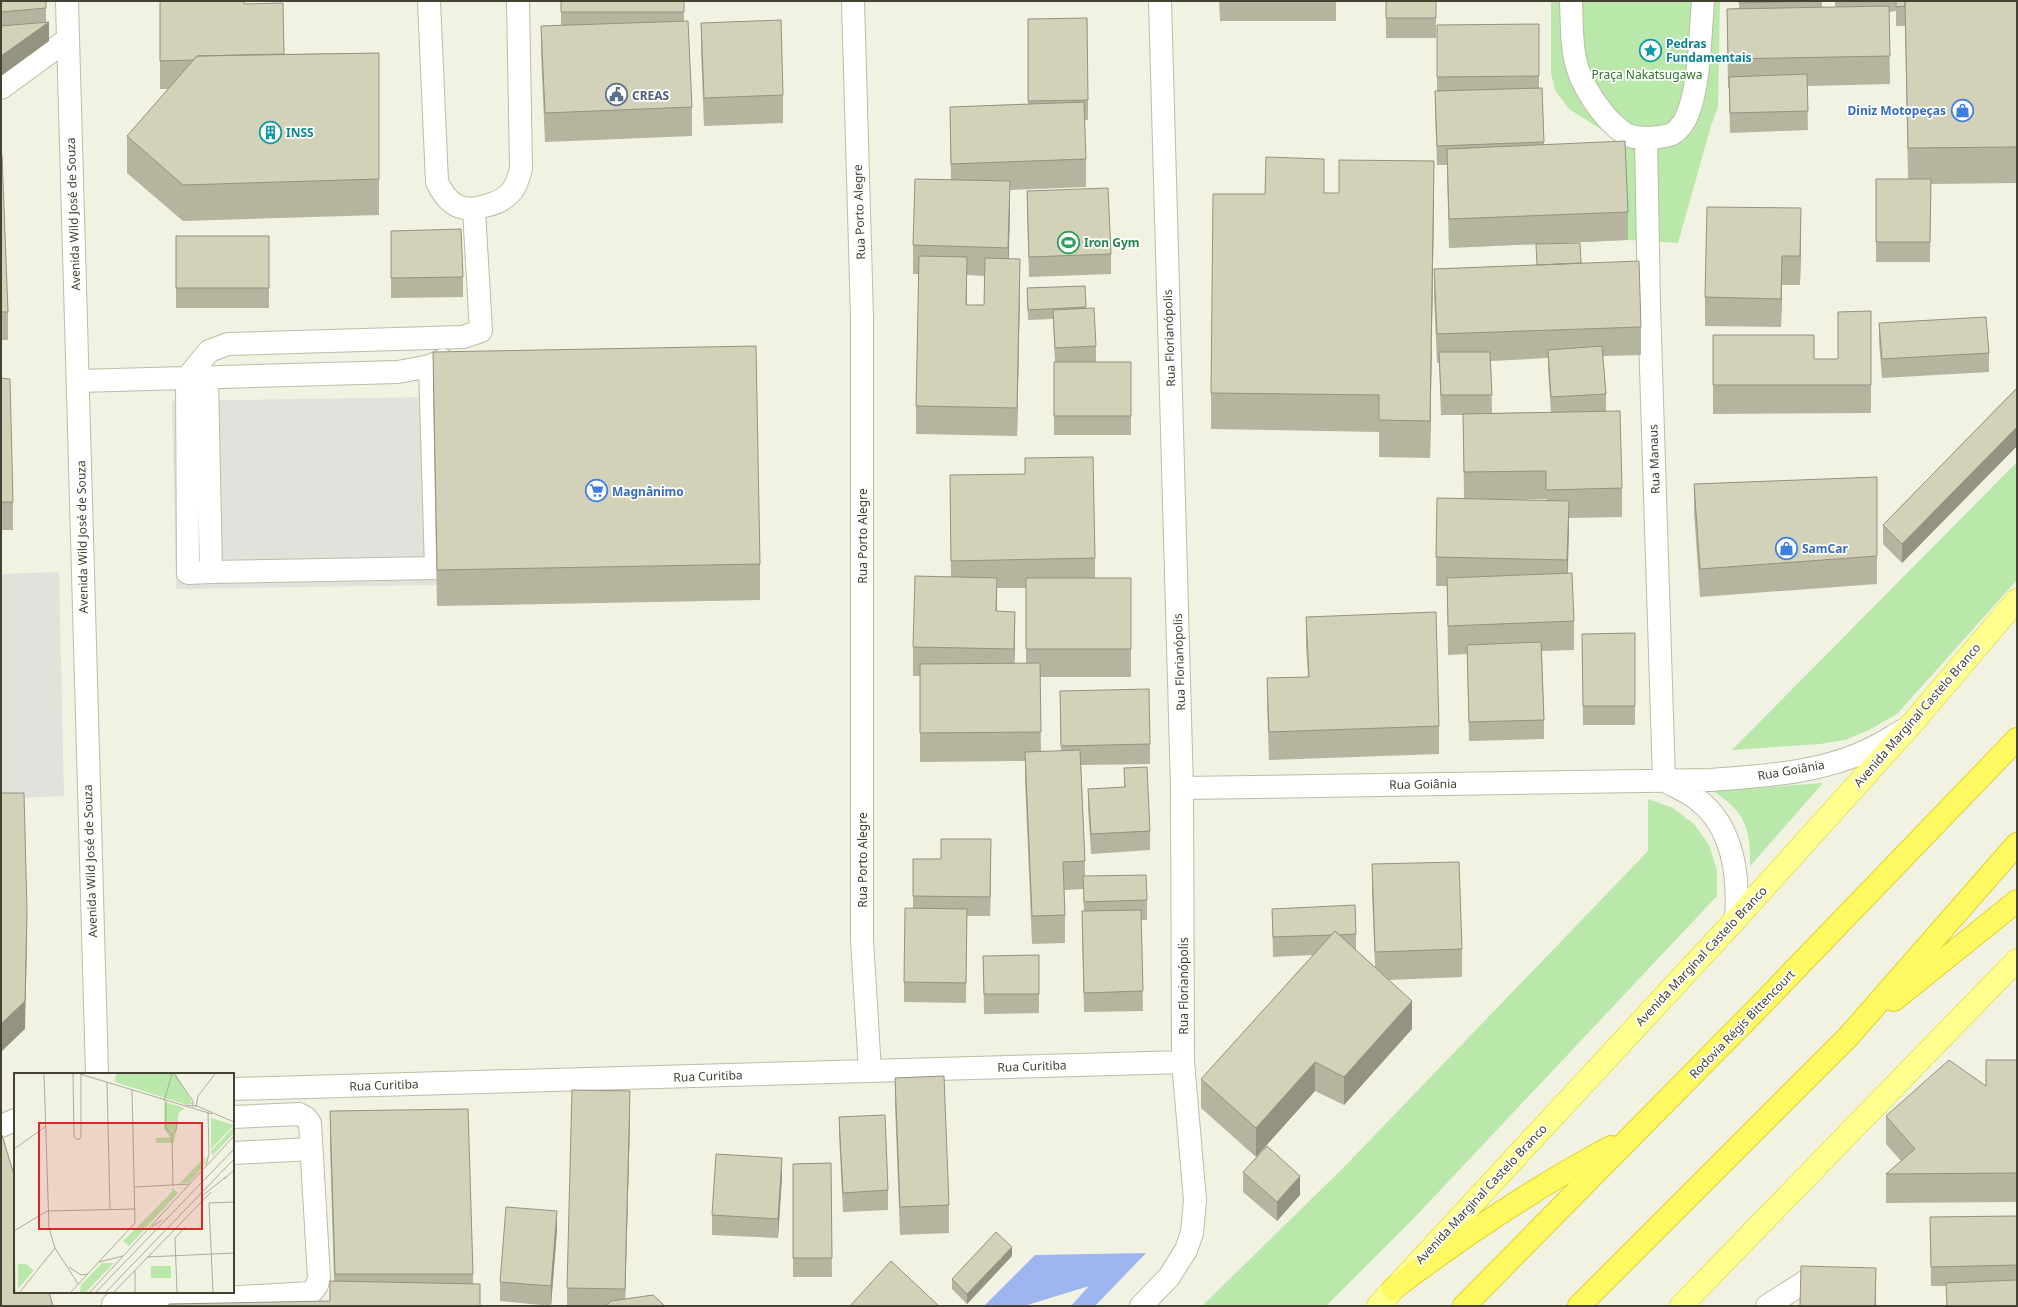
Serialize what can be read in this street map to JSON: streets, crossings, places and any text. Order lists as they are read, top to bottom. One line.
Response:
{"streets":{"highway":["Rodovia Régis Bittencourt"],"main road":["Avenida Marginal Castelo Branco"],"street":["Rua Porto Alegre","Avenida Wild José de Souza","Rua Florianópolis","Rua Manaus","Rua Goiânia","Rua Curitiba"]},"crossings":[["Rua Porto Alegre","Rua Curitiba"],["Rua Florianópolis","Rua Goiânia"],["Rua Florianópolis","Rua Curitiba"],["Rua Manaus","Rua Goiânia"],["Avenida Marginal Castelo Branco","Rua Goiânia"]],"parks":["Praça Nakatsugawa"],"places":{"place":["Pedras Fundamentais"],"public building":["CREAS"],"shop":["Diniz Motopeças","SamCar"],"building":["INSS"],"sports":["Iron Gym"],"supermarket":["Magnânimo"]}}
